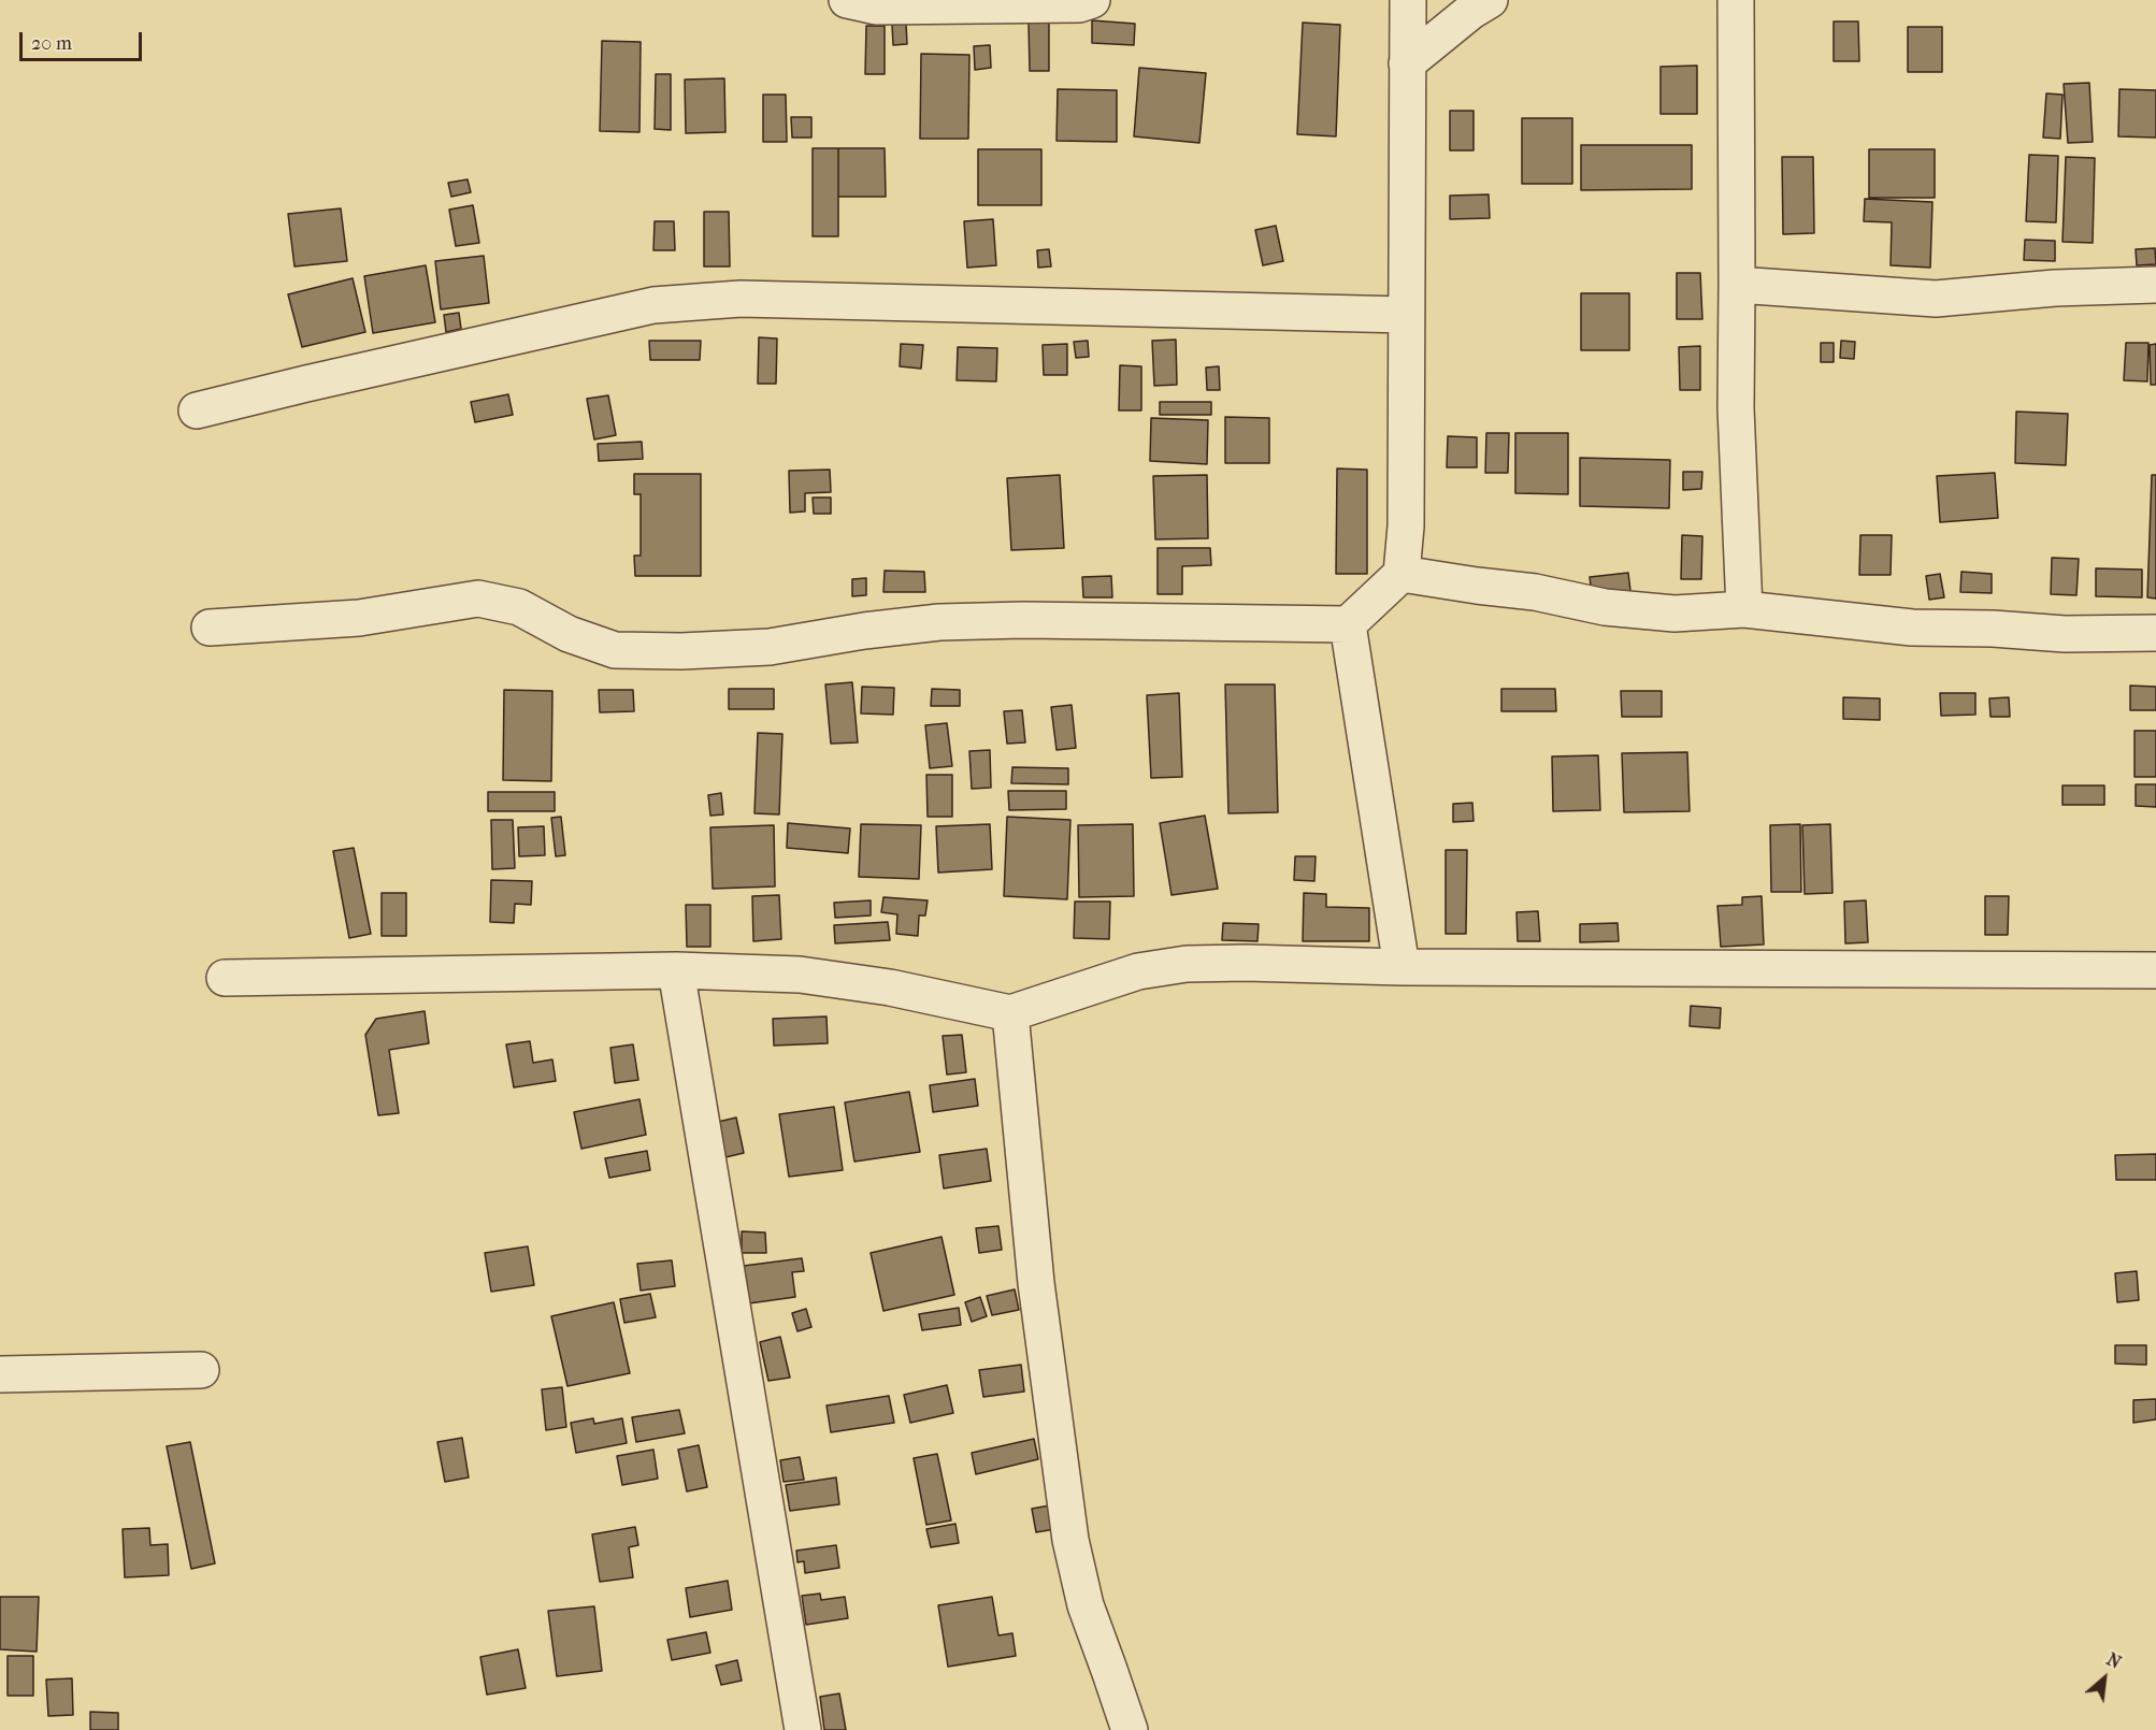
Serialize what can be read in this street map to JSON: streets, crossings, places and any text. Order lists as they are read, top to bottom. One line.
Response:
{"scale_bar":"20 m","north":"top right"}
